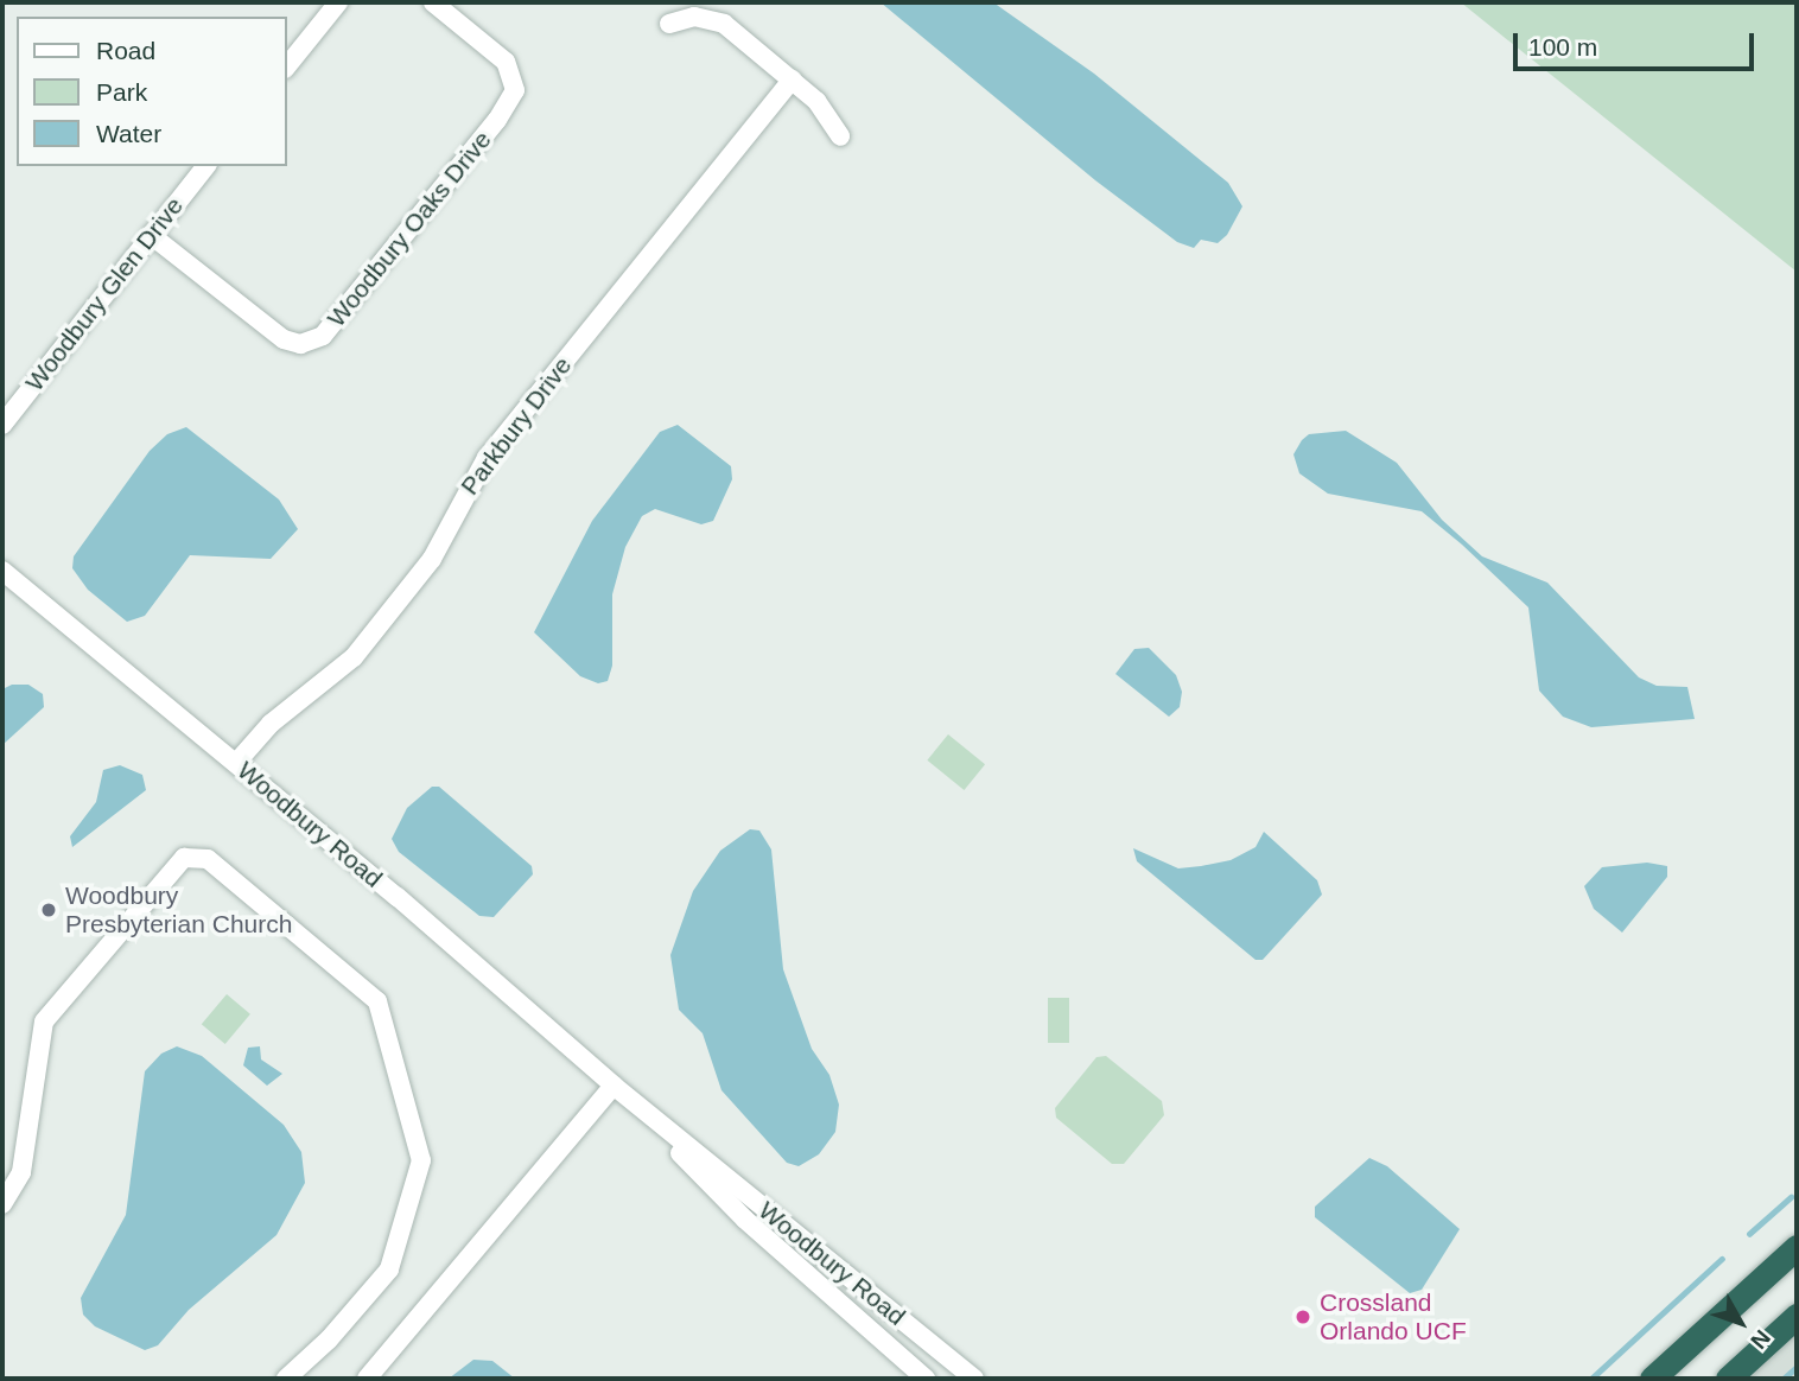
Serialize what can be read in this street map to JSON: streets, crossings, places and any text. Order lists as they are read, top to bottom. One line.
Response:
{"streets":{"street":["Woodbury Oaks Drive","Woodbury Glen Drive","Parkbury Drive","Woodbury Road"]},"crossings":[["Woodbury Oaks Drive","Woodbury Glen Drive"],["Parkbury Drive","Woodbury Road"]],"places":["Woodbury Presbyterian Church","Crossland Orlando UCF"],"legend":["Road","Park","Water"],"scale_bar":"100 m","north":"bottom right"}
